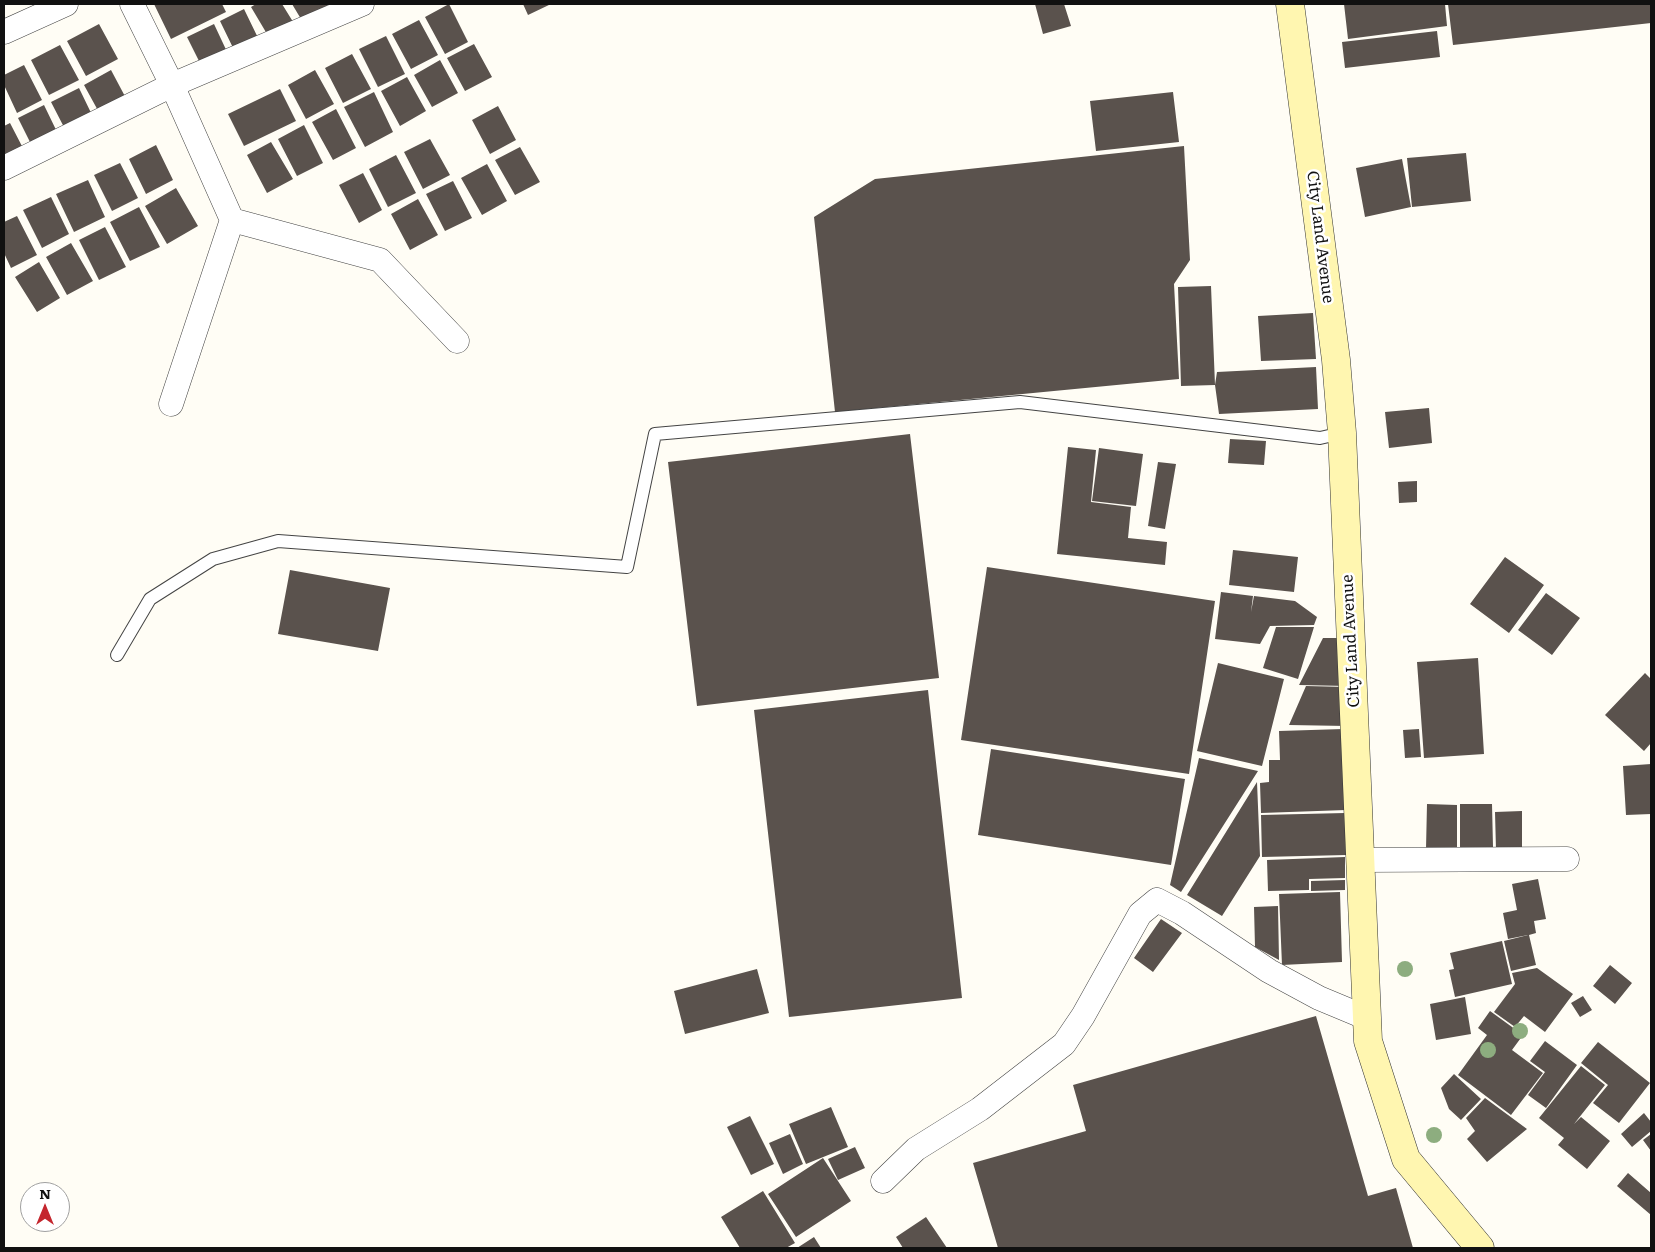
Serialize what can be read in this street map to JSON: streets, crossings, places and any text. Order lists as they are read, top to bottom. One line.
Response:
{"streets":{"street":["City Land Avenue"]},"north":"top"}
